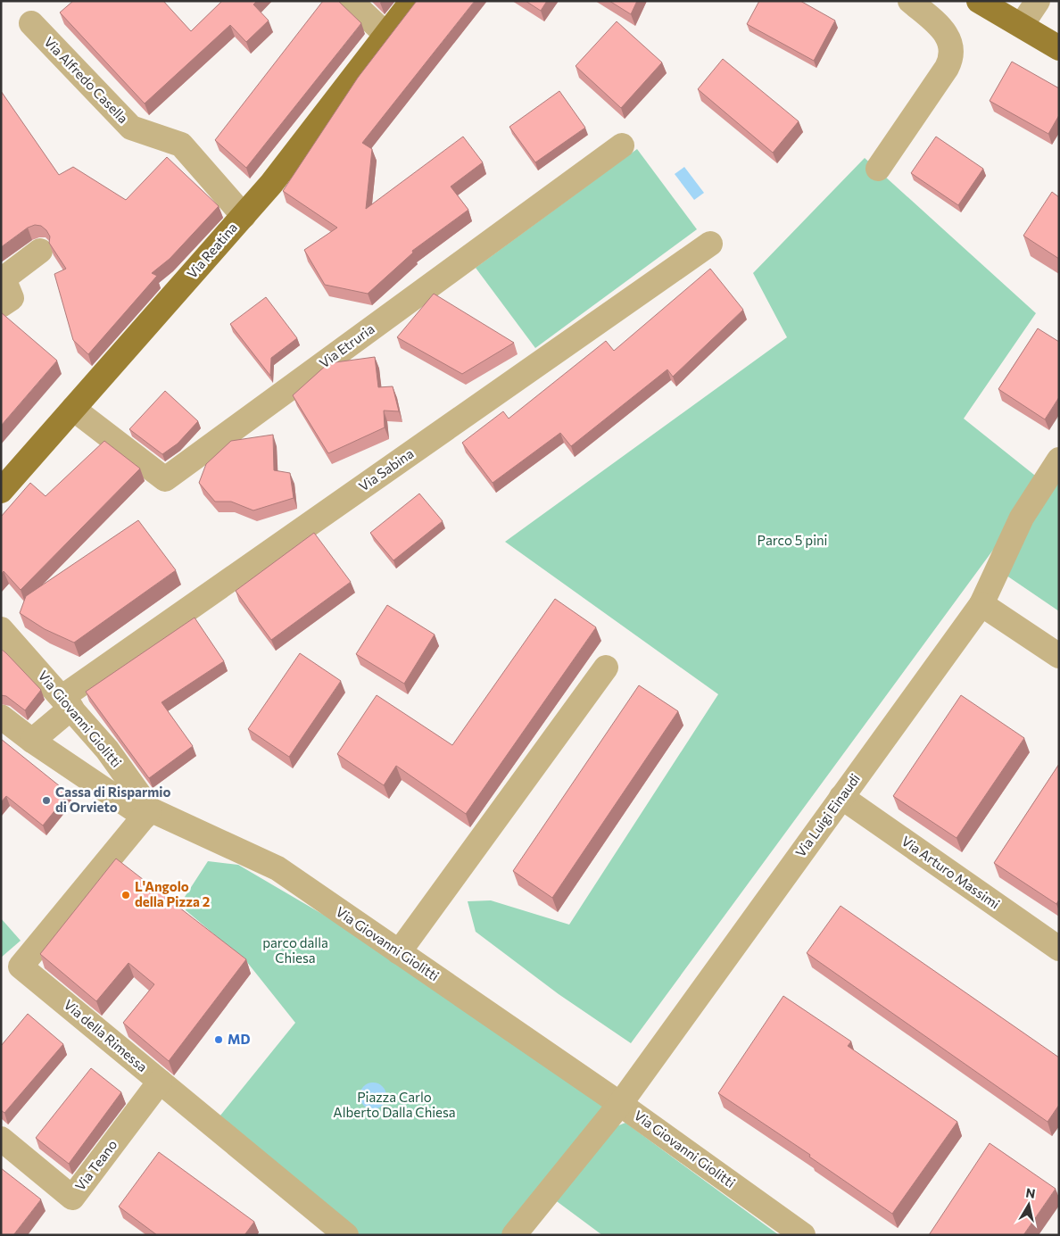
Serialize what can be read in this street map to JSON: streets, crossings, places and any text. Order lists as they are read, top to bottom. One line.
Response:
{"streets":{"main road":["Via Reatina"],"street":["Via Alfredo Casella","Via Etruria","Via Sabina","Via Giovanni Giolitti","Via Luigi Einaudi","Via Arturo Massimi","Via della Rimessa","Via Teano"]},"crossings":[["Via Alfredo Casella","Via Reatina"],["Via Reatina","Via Etruria"],["Via Sabina","Via Giovanni Giolitti"],["Via Giovanni Giolitti","Via Luigi Einaudi"],["Via Giovanni Giolitti","Via della Rimessa"],["Via Luigi Einaudi","Via Arturo Massimi"],["Via della Rimessa","Via Teano"]],"parks":["Parco 5 pini","parco dalla Chiesa","Piazza Carlo Alberto Dalla Chiesa"],"places":["Cassa di Risparmio di Orvieto","L'Angolo della Pizza 2","MD"],"north":"top"}
